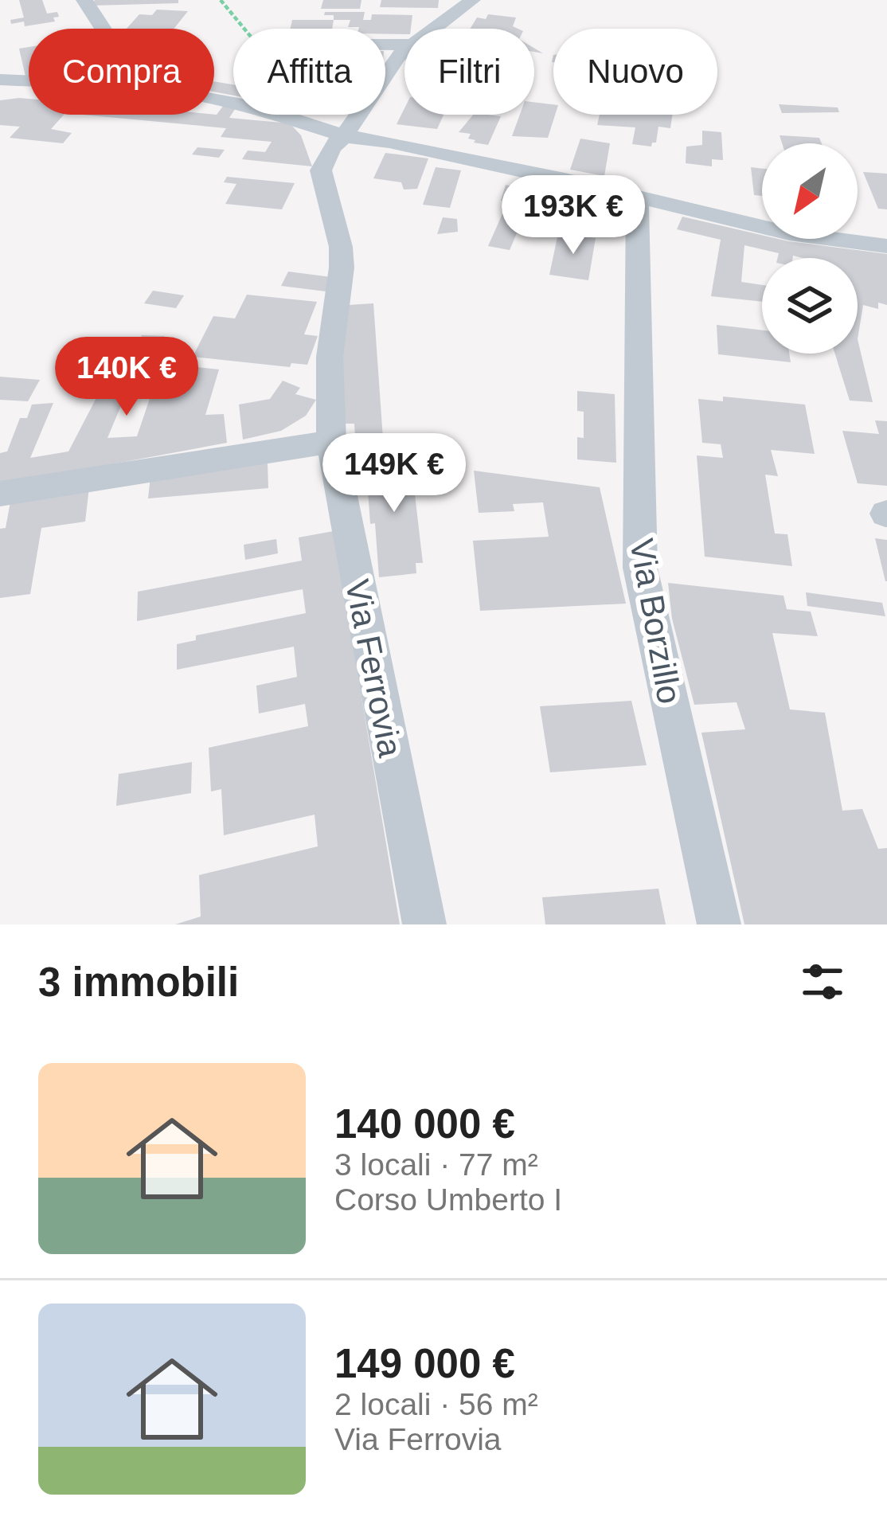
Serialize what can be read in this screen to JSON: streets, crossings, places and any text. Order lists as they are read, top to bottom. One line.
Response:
{"streets":{"street":["Via Borzillo","Via Ferrovia"]},"north":"bottom left","page":{"chip":["Compra","Affitta","Filtri","Nuovo"],"price":["193K €","140K €","149K €"],"heading":"3 immobili","list":[{"name":"140 000 €","note":"3 locali · 77 m² · Corso Umberto I"},{"name":"149 000 €","note":"2 locali · 56 m² · Via Ferrovia"}]}}
